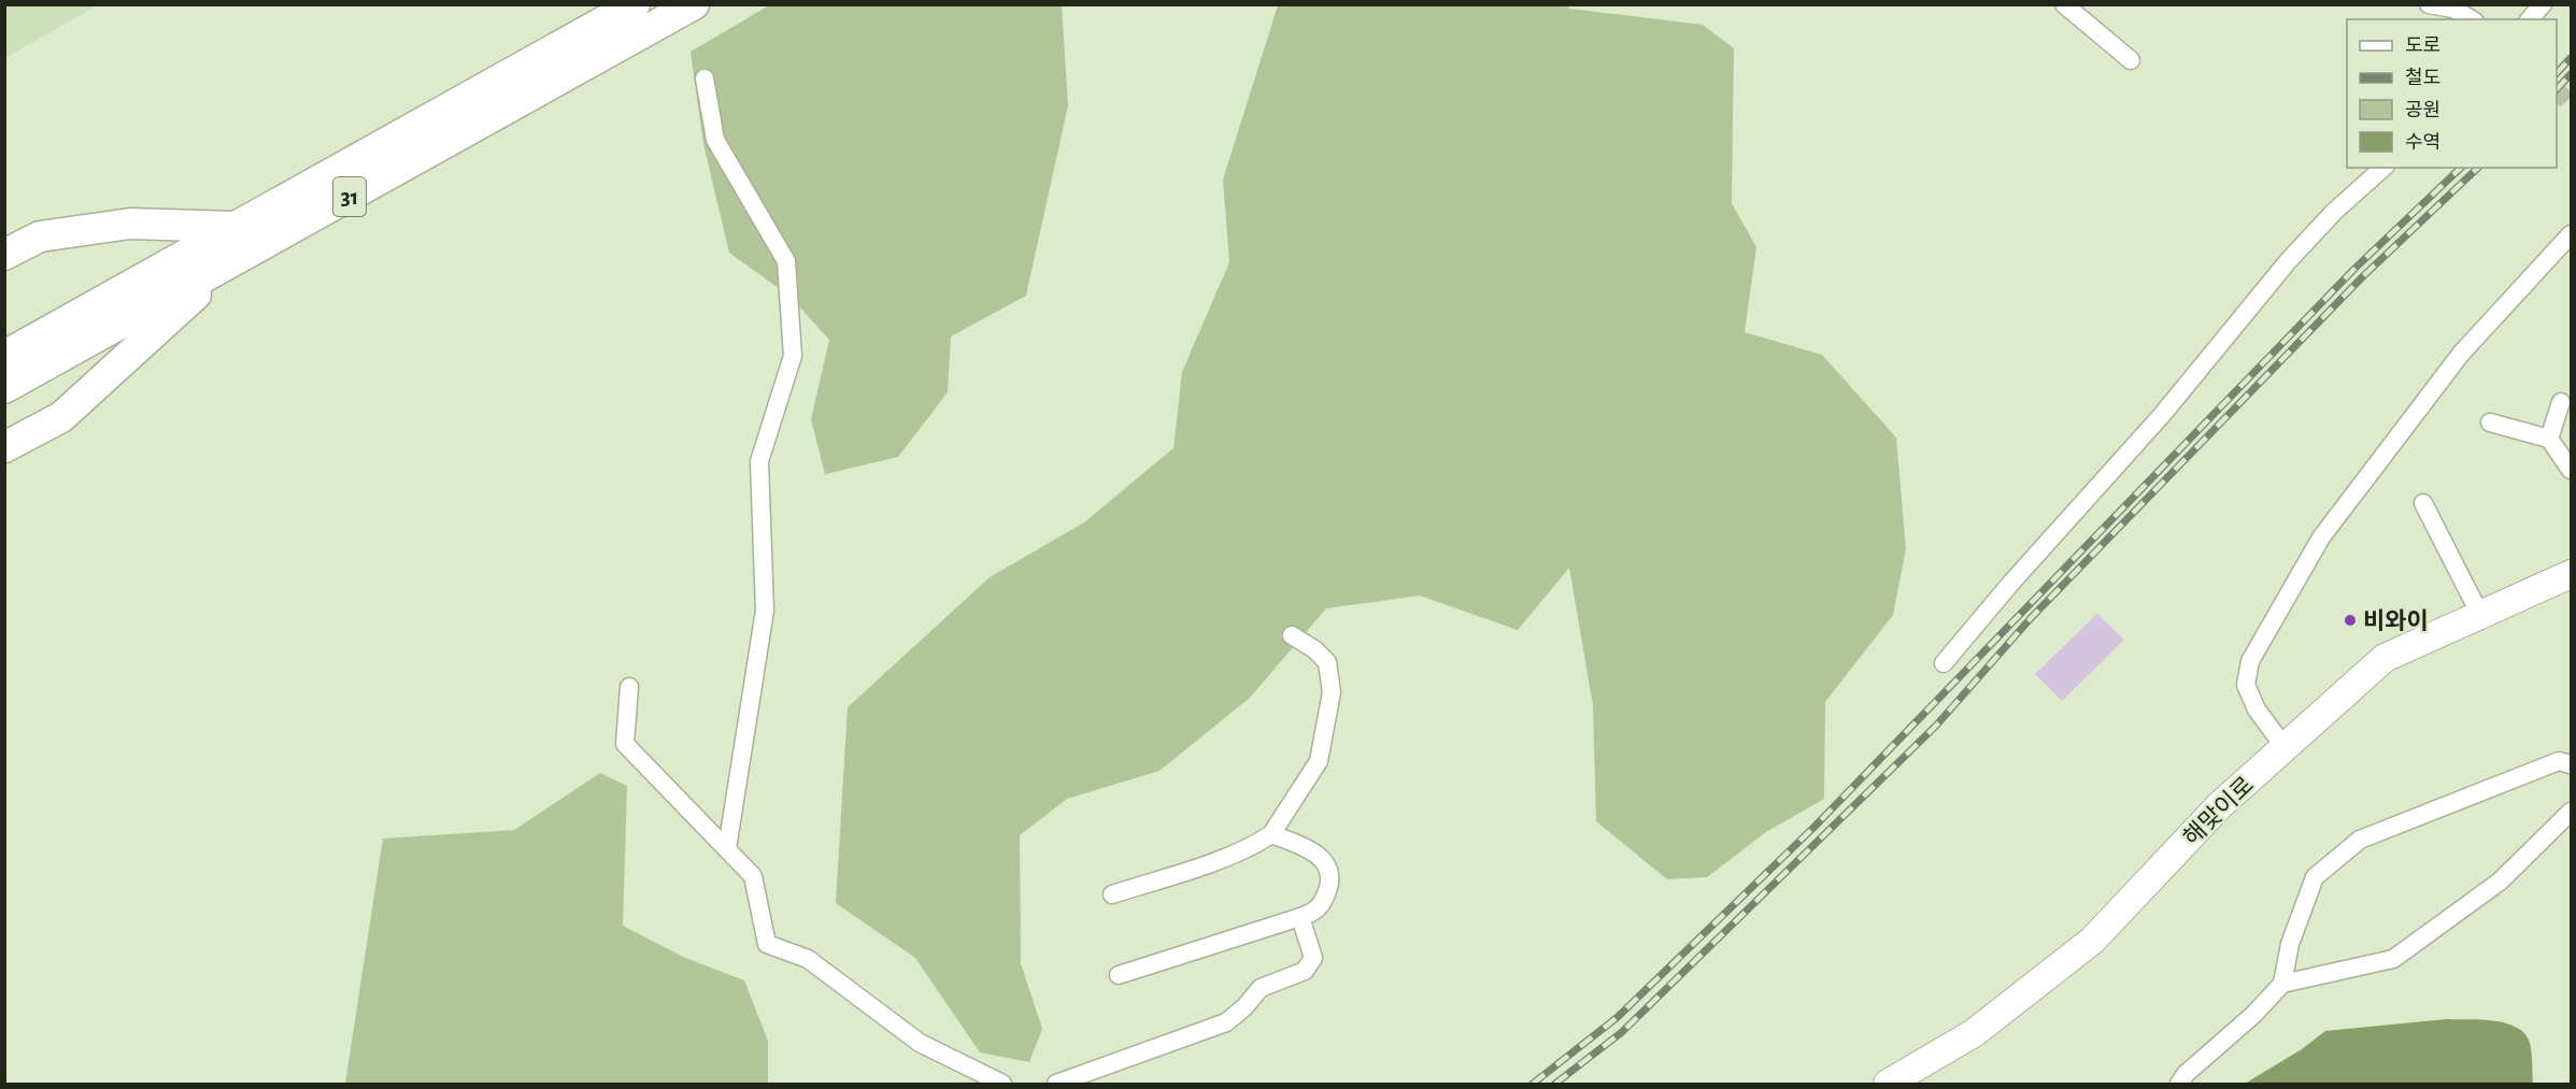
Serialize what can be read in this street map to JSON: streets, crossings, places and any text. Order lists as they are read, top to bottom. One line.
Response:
{"streets":{"highway":["31"],"main road":["해맞이로"]},"places":["비와이"],"legend":["도로","철도","공원","수역"]}
